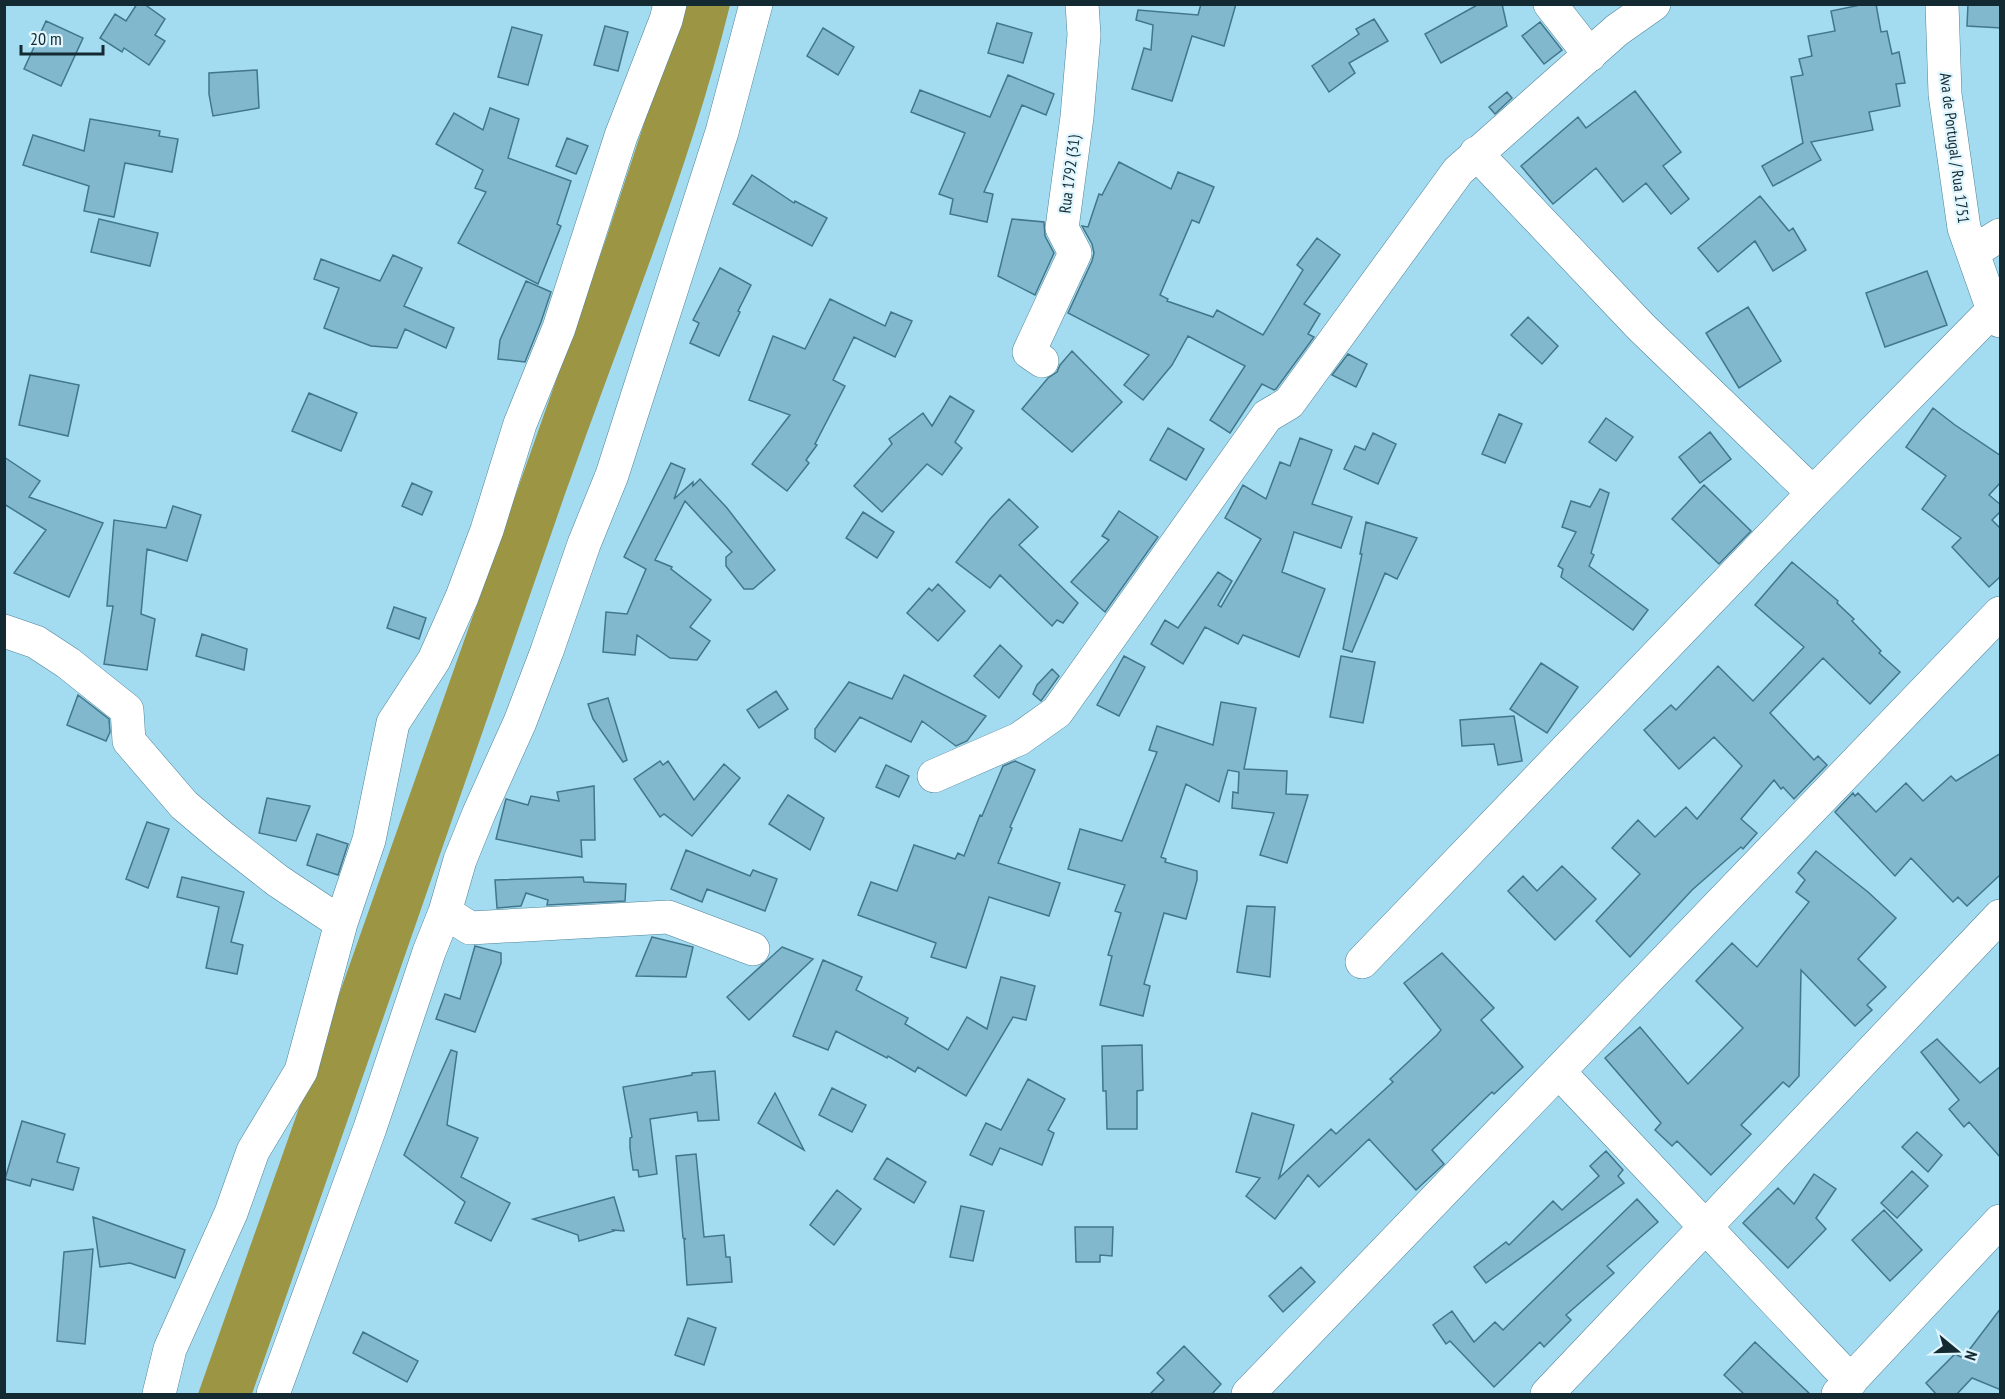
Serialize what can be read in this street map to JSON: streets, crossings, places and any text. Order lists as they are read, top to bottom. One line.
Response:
{"streets":{"street":["Ava de Portugal / Rua 1751","Rua 1792 (31)"]},"scale_bar":"20 m","north":"right"}
